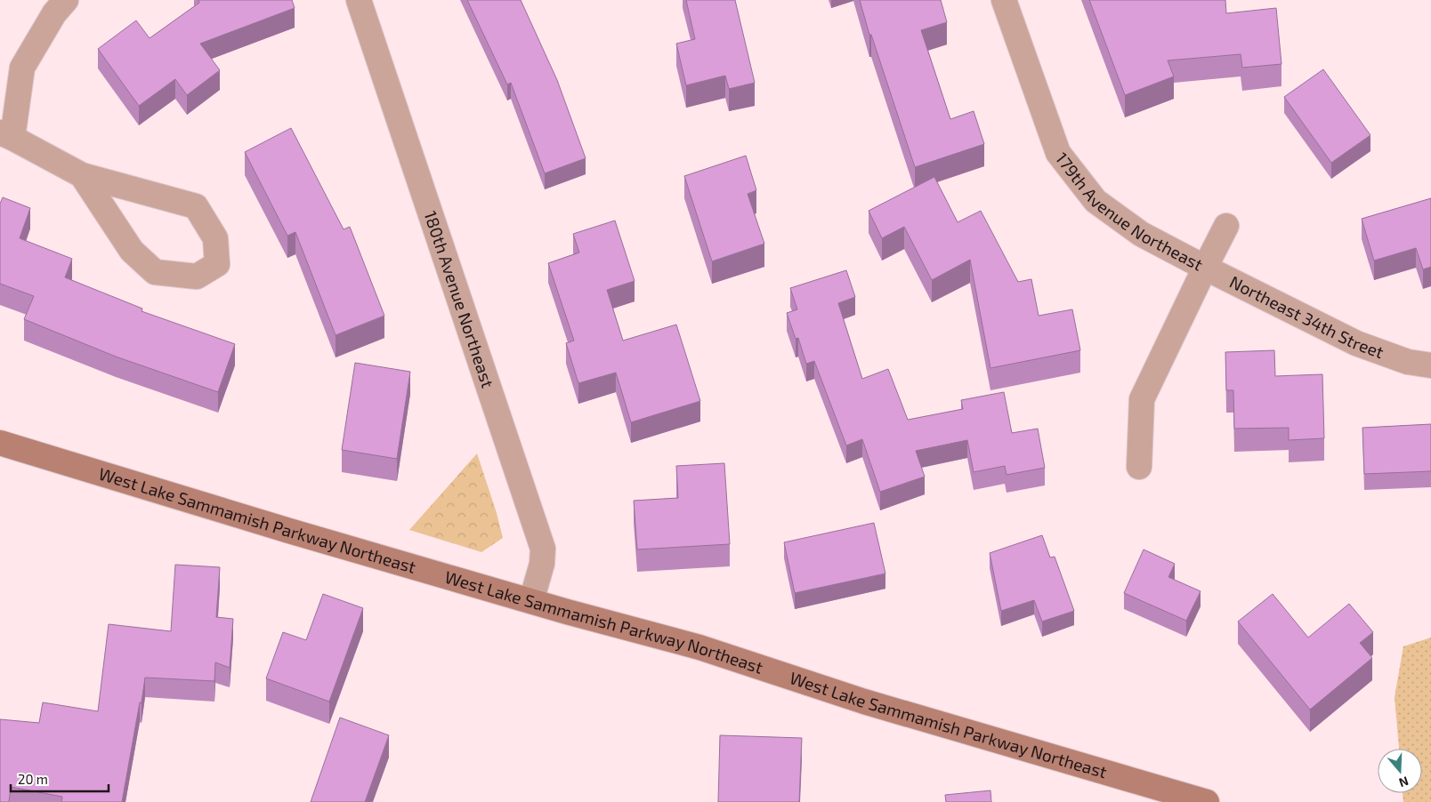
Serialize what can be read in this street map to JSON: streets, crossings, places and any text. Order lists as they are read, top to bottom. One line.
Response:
{"streets":{"main road":["West Lake Sammamish Parkway Northeast"],"street":["179th Avenue Northeast","180th Avenue Northeast","Northeast 34th Street"]},"crossings":[["179th Avenue Northeast","Northeast 34th Street"],["180th Avenue Northeast","West Lake Sammamish Parkway Northeast"]],"scale_bar":"20 m","north":"bottom"}
